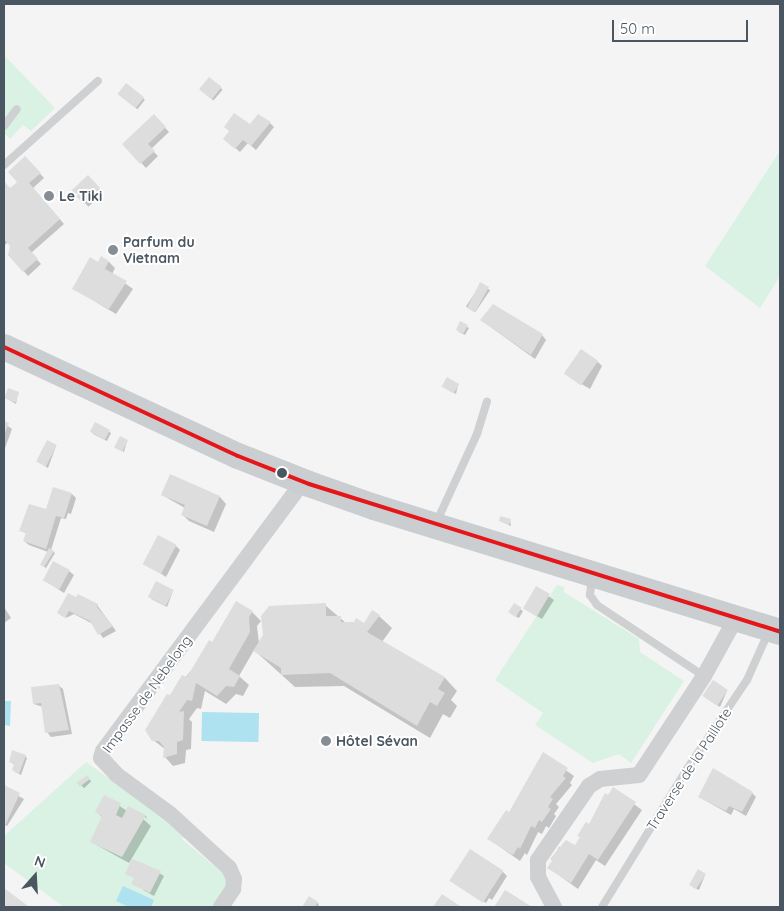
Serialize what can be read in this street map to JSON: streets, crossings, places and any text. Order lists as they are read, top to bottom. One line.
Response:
{"streets":{"street":["Impasse de Nebelong"],"lane":["Traverse de la Paillote"]},"places":["Le Tiki","Parfum du Vietnam","Hôtel Sévan"],"scale_bar":"50 m","north":"top"}
